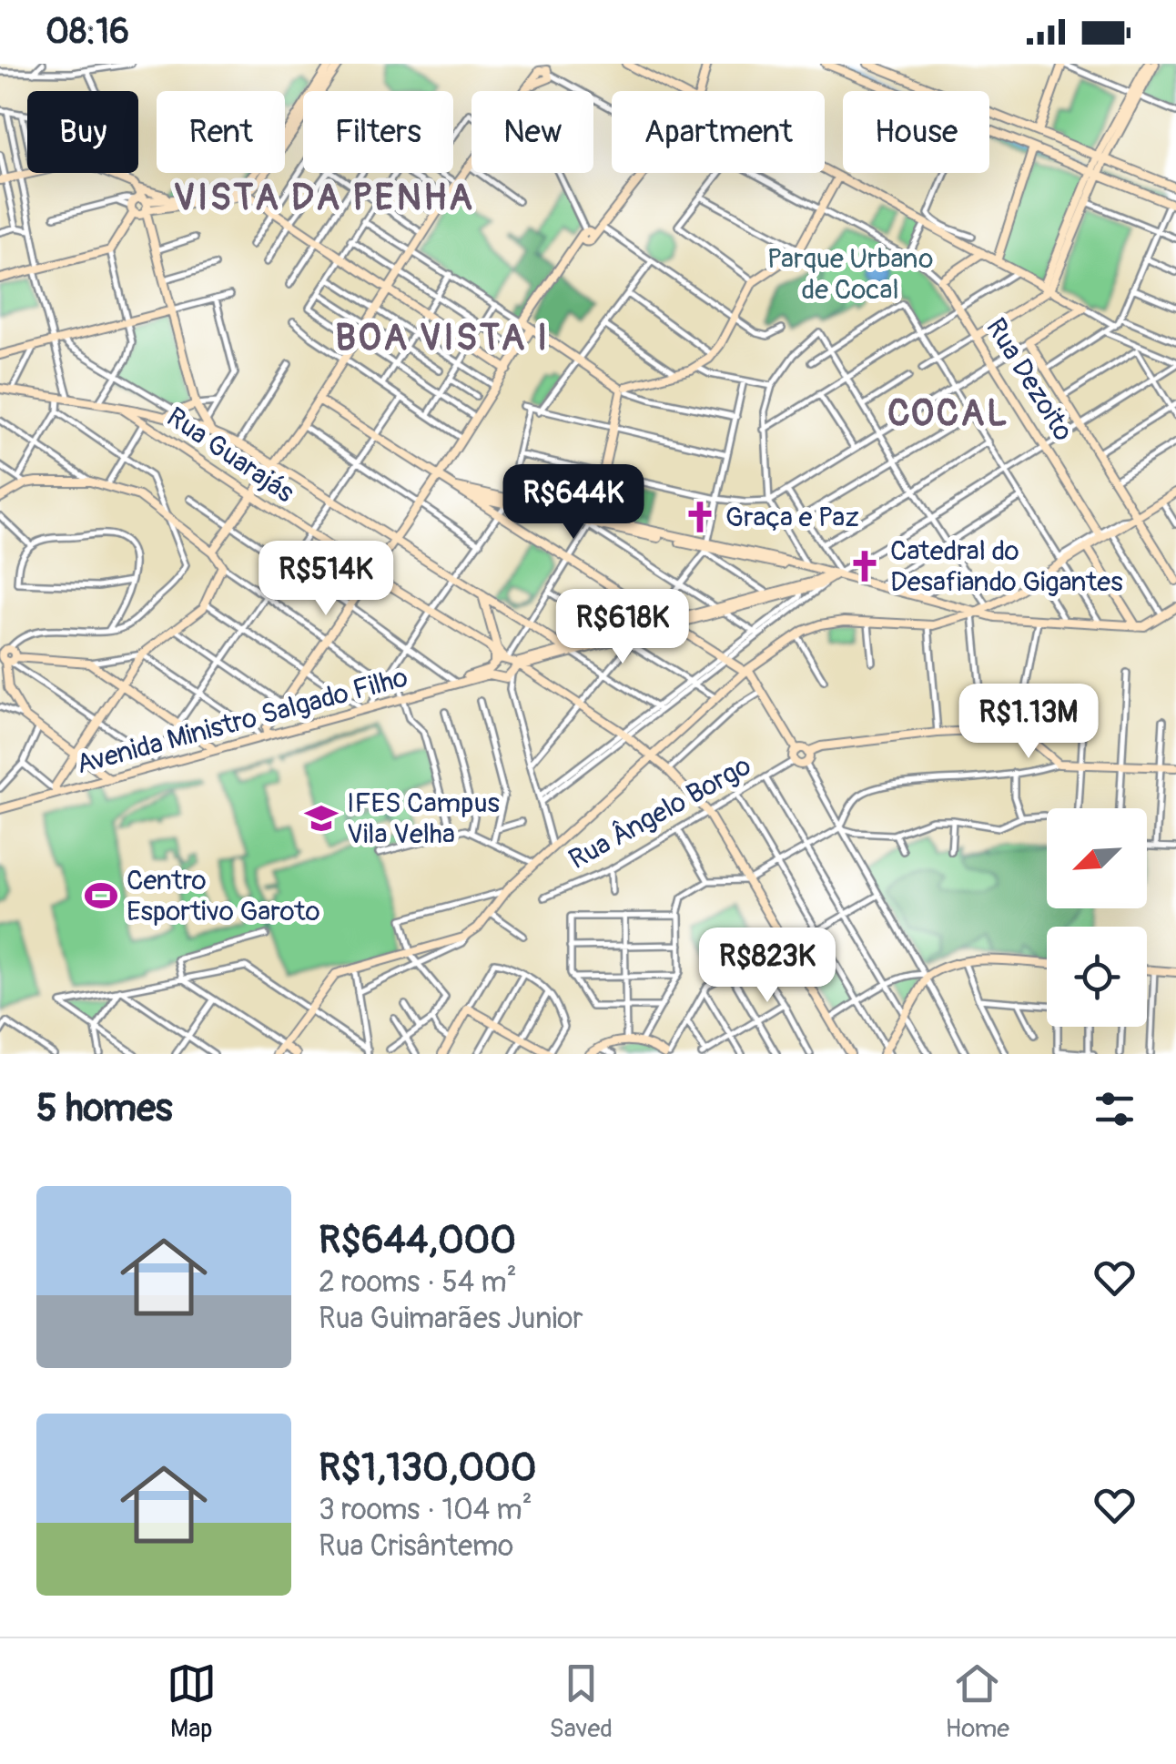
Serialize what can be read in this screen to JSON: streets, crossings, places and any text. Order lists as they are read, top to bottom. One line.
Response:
{"streets":{"street":["Rua Dezoito","Rua Guarajás","Avenida Ministro Salgado Filho","Rua Ângelo Borgo"]},"districts":["VISTA DA PENHA","BOA VISTA I","COCAL"],"parks":["Parque Urbano de Cocal"],"places":{"church":["Graça e Paz","Catedral do Desafiando Gigantes"],"school or university":["IFES Campus Vila Velha"],"sports":["Centro Esportivo Garoto"]},"north":"bottom left","page":{"status":"08:16","chip":["Buy","Rent","Filters","New","Apartment","House"],"price":["R$644K","R$514K","R$618K","R$1.13M","R$823K"],"heading":"5 homes","list":[{"name":"R$644,000","note":"2 rooms · 54 m² · Rua Guimarães Junior"},{"name":"R$1,130,000","note":"3 rooms · 104 m² · Rua Crisântemo"}],"tabs":["Map","Saved","Home"]}}
